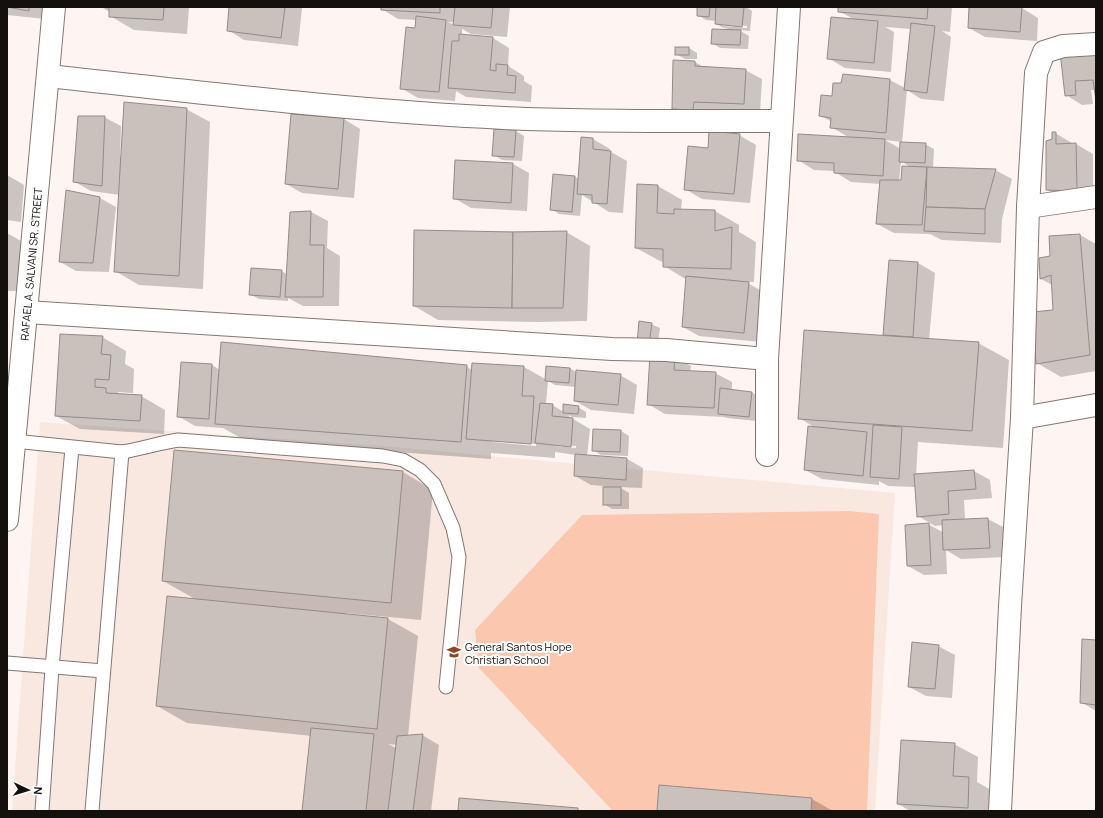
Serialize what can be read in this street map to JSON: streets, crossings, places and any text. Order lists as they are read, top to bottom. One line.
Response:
{"streets":{"street":["RAFAEL A. SALVANI SR. STREET"]},"places":{"school or university":["General Santos Hope Christian School"]},"north":"right"}
